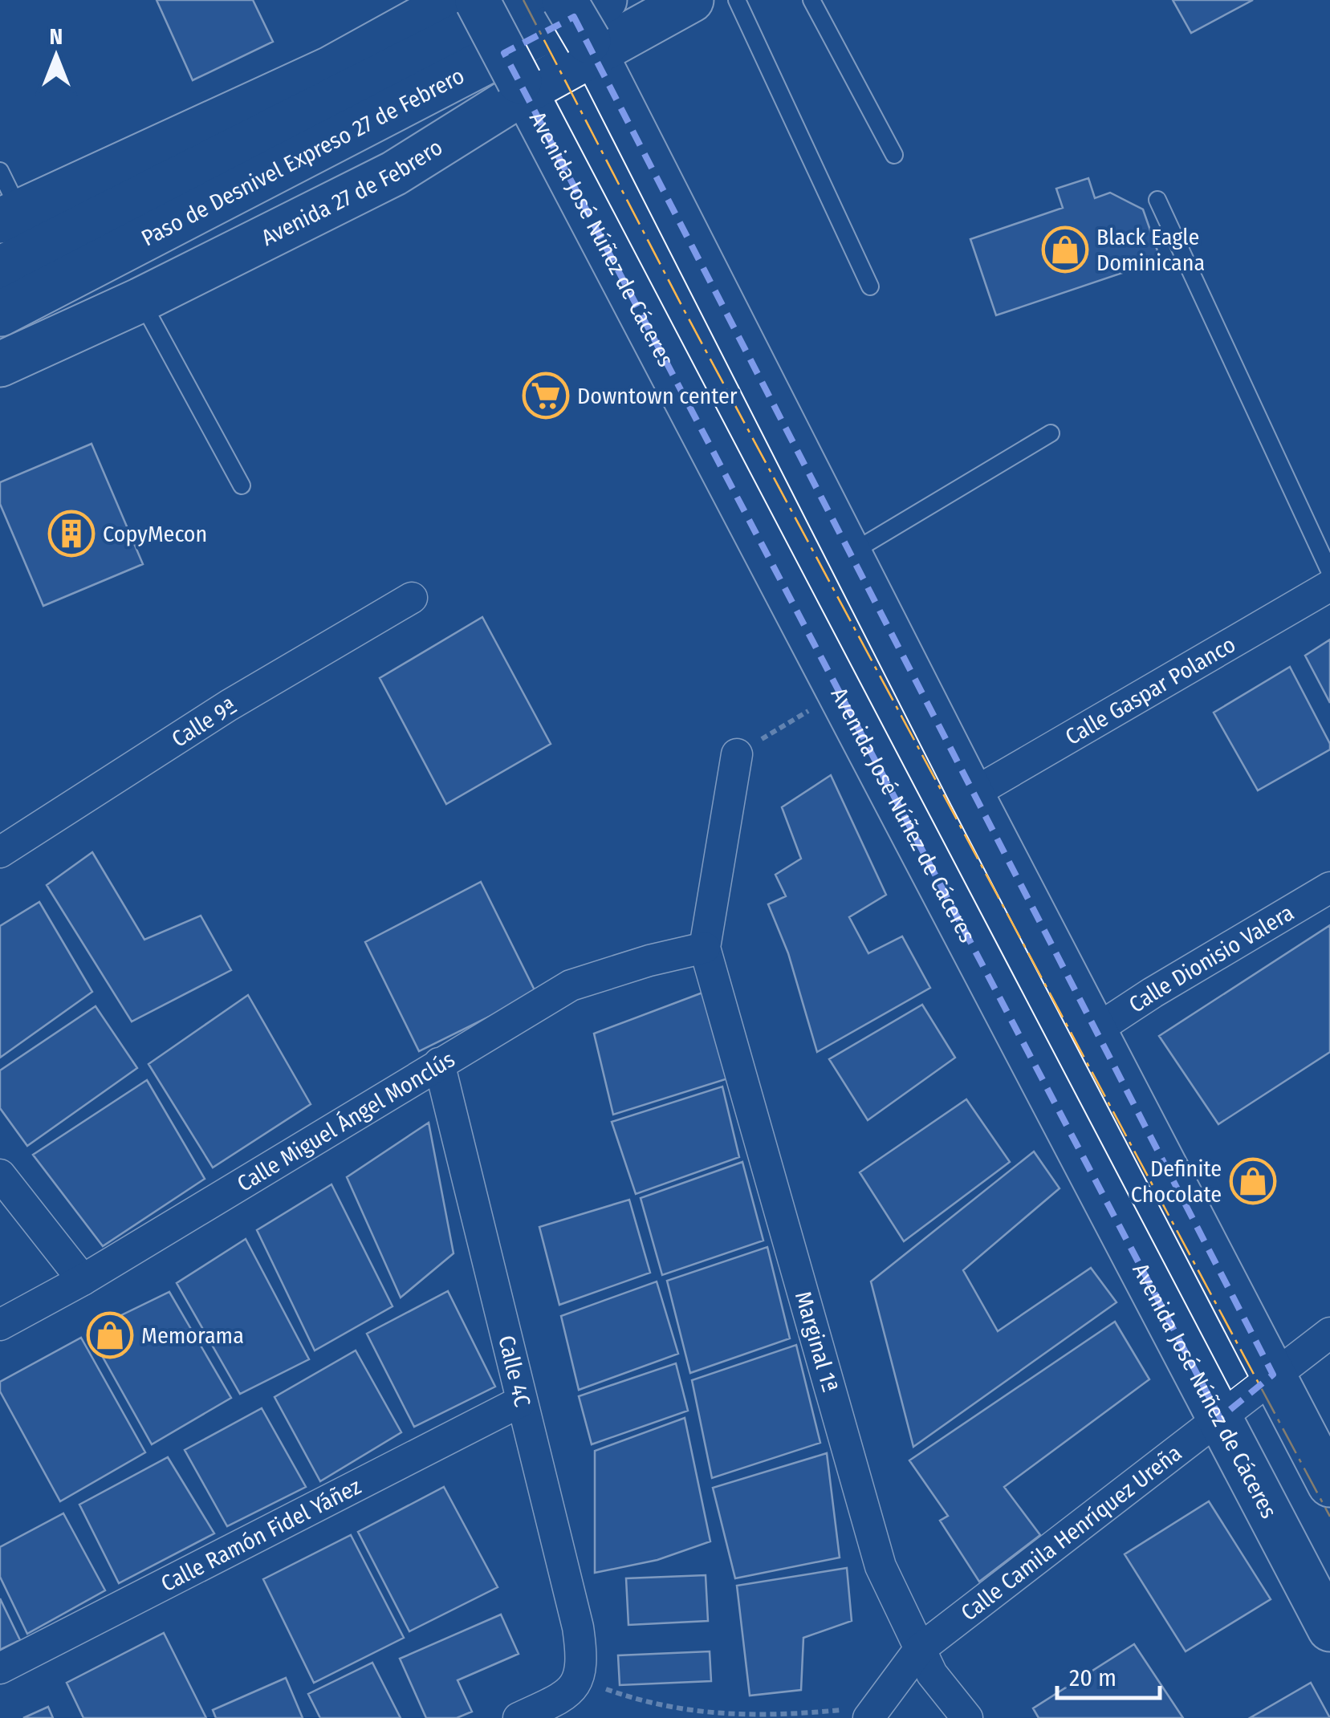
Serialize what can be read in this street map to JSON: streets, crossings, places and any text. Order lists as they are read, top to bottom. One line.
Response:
{"streets":{"main road":["Paso de Desnivel Expreso 27 de Febrero","Avenida 27 de Febrero","Avenida José Núñez de Cáceres"],"street":["Calle Gaspar Polanco","Calle 9ª","Calle Dionisio Valera","Calle Miguel Ángel Monclús","Marginal 1ª","Calle 4C","Calle Camila Henríquez Ureña","Calle Ramón Fidel Yáñez"]},"crossings":[["Avenida 27 de Febrero","Avenida José Núñez de Cáceres"],["Avenida José Núñez de Cáceres","Calle Camila Henríquez Ureña"],["Calle Miguel Ángel Monclús","Marginal 1ª"],["Calle Miguel Ángel Monclús","Calle 4C"],["Marginal 1ª","Calle Camila Henríquez Ureña"],["Calle 4C","Calle Ramón Fidel Yáñez"]],"places":{"shop":["Black Eagle Dominicana","Definite Chocolate","Memorama"],"supermarket":["Downtown center"],"building":["CopyMecon"]},"scale_bar":"20 m","north":"top"}
